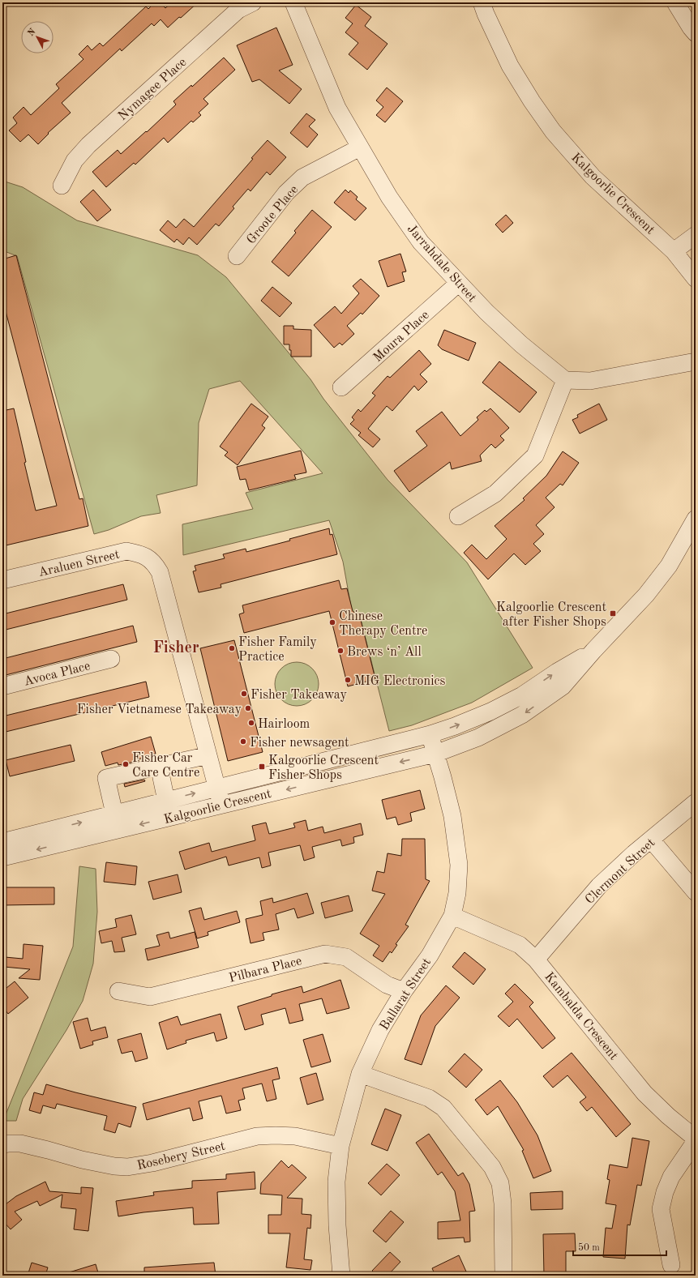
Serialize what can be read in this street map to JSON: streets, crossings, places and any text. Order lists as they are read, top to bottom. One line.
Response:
{"streets":{"street":["Nymagee Place","Kalgoorlie Crescent","Groote Place","Jarrahdale Street","Moura Place","Araluen Street","Avoca Place","Clermont Street","Pilbara Place","Ballarat Street","Kambalda Crescent","Rosebery Street"]},"crossings":[["Kalgoorlie Crescent","Araluen Street"],["Kalgoorlie Crescent","Ballarat Street"],["Groote Place","Jarrahdale Street"],["Jarrahdale Street","Moura Place"],["Clermont Street","Kambalda Crescent"],["Pilbara Place","Ballarat Street"],["Ballarat Street","Kambalda Crescent"],["Ballarat Street","Rosebery Street"]],"districts":["Fisher"],"places":{"transit":["Kalgoorlie Crescent after Fisher Shops","Kalgoorlie Crescent Fisher Shops"],"other":["Chinese Therapy Centre","Fisher Family Practice","Brews ‘n’ All","MIG Electronics","Fisher Takeaway","Fisher Vietnamese Takeaway","Hairloom","Fisher newsagent","Fisher Car Care Centre"]},"scale_bar":"50 m","north":"top left"}
